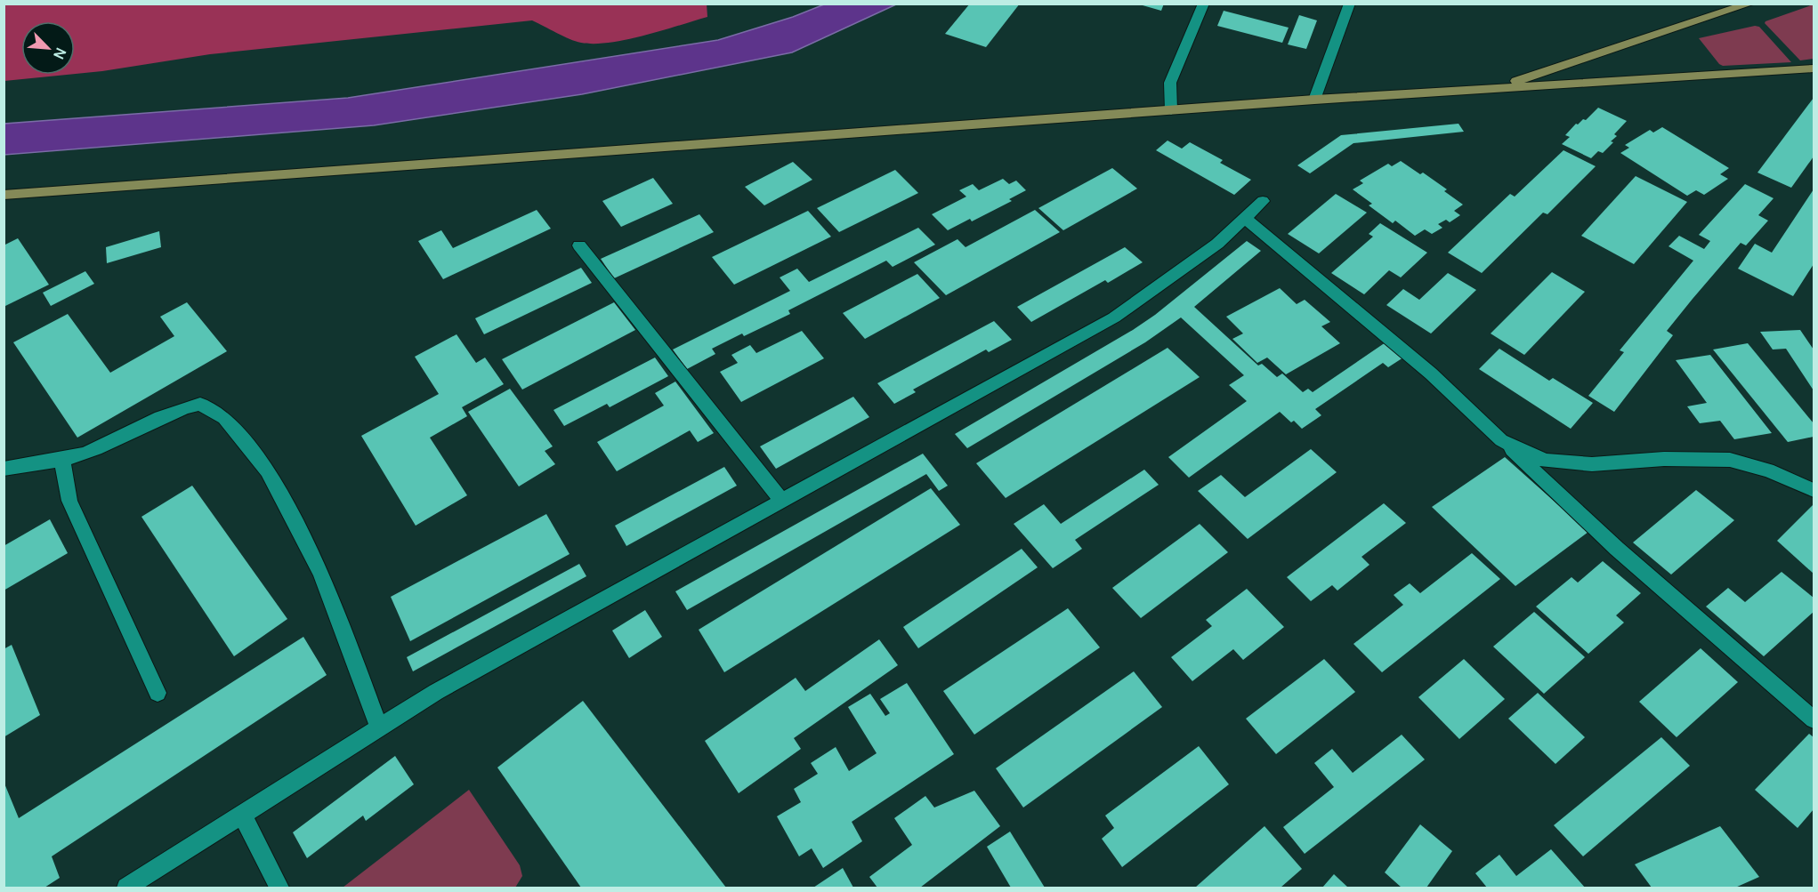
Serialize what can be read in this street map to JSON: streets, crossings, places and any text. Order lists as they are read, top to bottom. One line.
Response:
{"north":"bottom right"}
